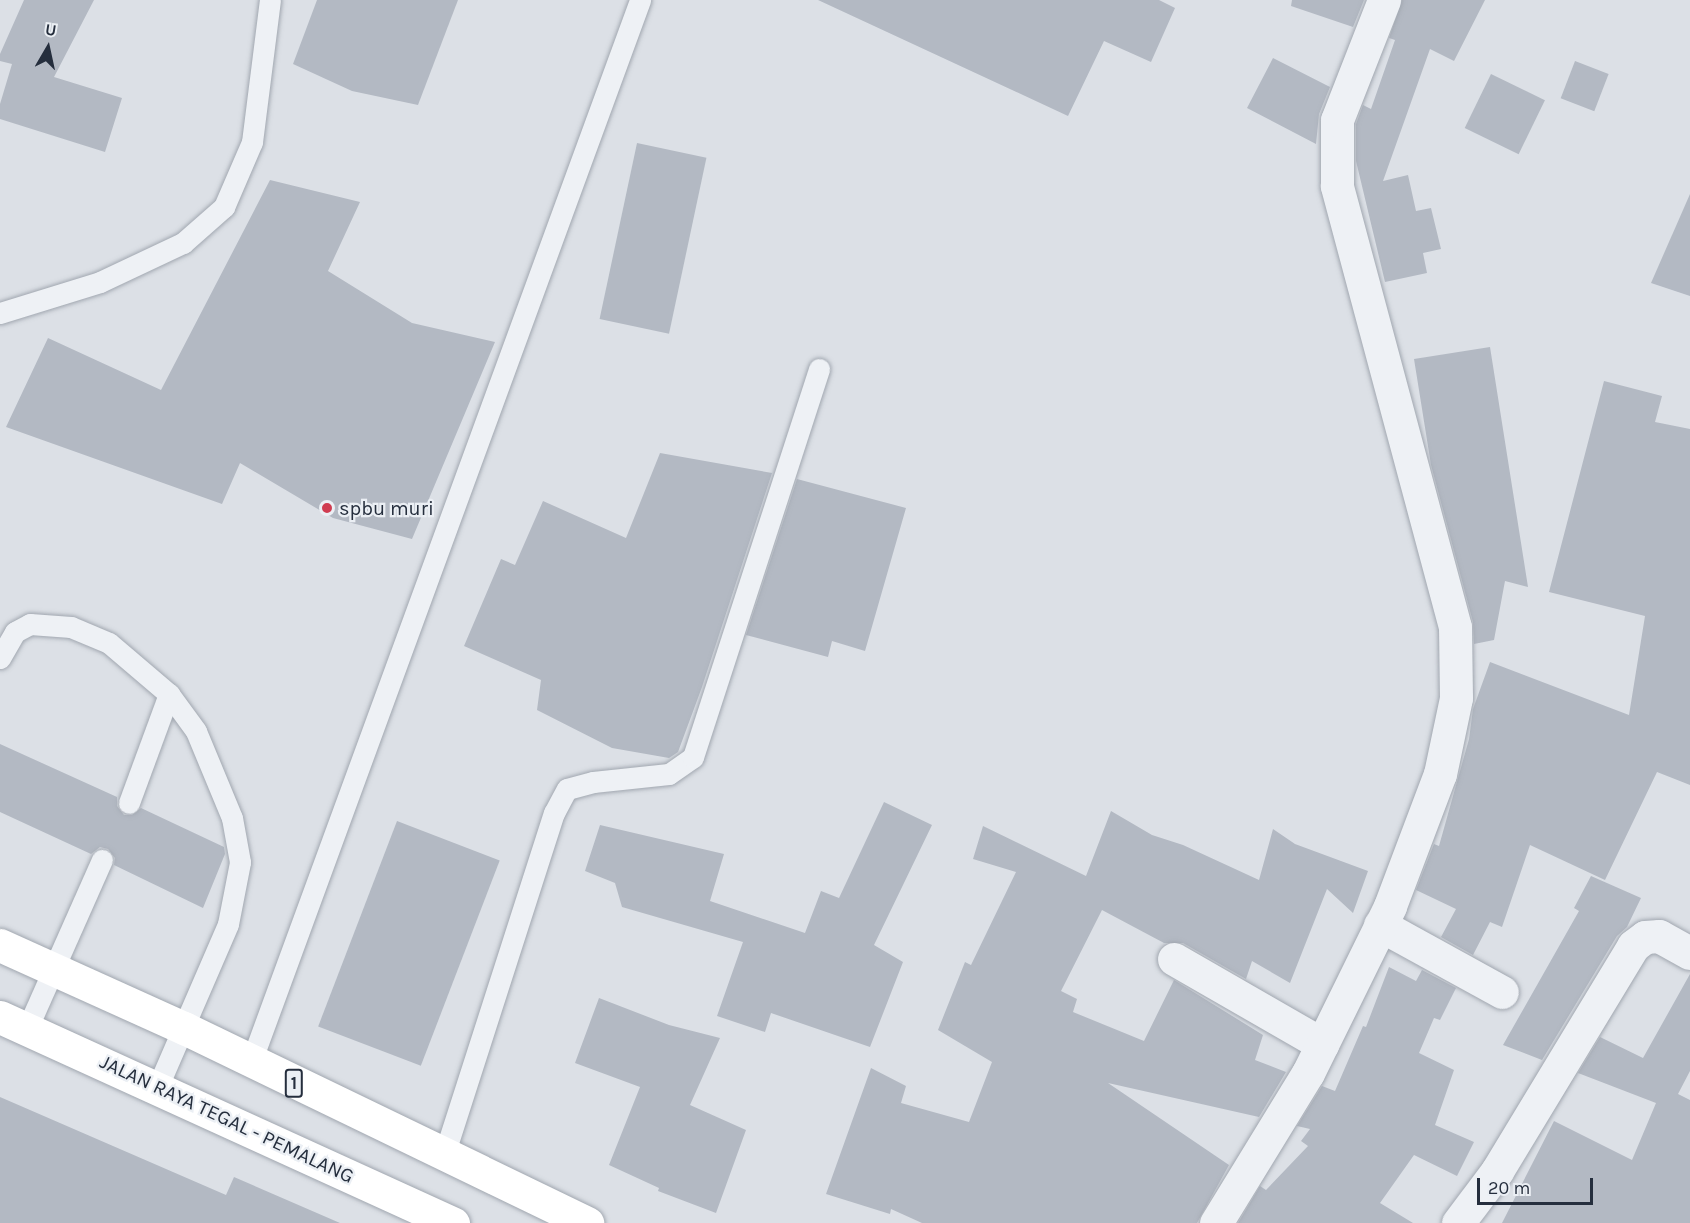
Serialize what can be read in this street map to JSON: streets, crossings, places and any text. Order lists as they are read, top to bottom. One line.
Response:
{"streets":{"highway":["1","JALAN RAYA TEGAL - PEMALANG"]},"places":["spbu muri"],"scale_bar":"20 m","north":"top"}
